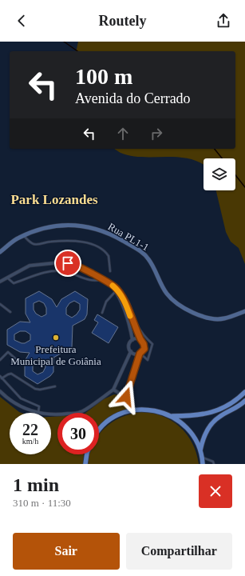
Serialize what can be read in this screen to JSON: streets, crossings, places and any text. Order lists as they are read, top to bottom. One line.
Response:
{"streets":{"street":["Rua PL1-1"]},"districts":["Park Lozandes"],"places":["Prefeitura Municipal de Goiânia"],"page":{"header":"Routely","turn":["100 m","Avenida do Cerrado"],"speed":"22 km/h","limit":"30","heading":["1 min","310 m · 11:30"],"buttons":["Sair","Compartilhar"]}}
